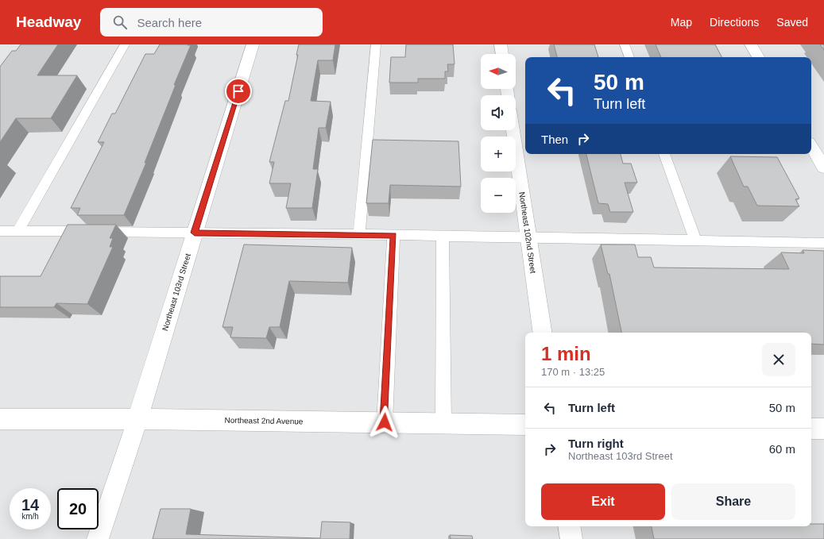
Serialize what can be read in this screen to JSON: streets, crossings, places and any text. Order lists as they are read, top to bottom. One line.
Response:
{"streets":{"main road":["Northeast 102nd Street","Northeast 103rd Street","Northeast 2nd Avenue"]},"crossings":[["Northeast 103rd Street","Northeast 2nd Avenue"]],"north":"left","page":{"header":"Headway","search":"Search here","nav":["Map","Directions","Saved"],"map_buttons":["+","−"],"turn":["50 m","Turn left"],"then":"Then","heading":["1 min","170 m · 13:25"],"list":[{"name":"Turn left","value":"50 m"},{"name":"Turn right","note":"Northeast 103rd Street","value":"60 m"}],"buttons":["Exit","Share"],"speed":"14 km/h","limit":"20"}}
